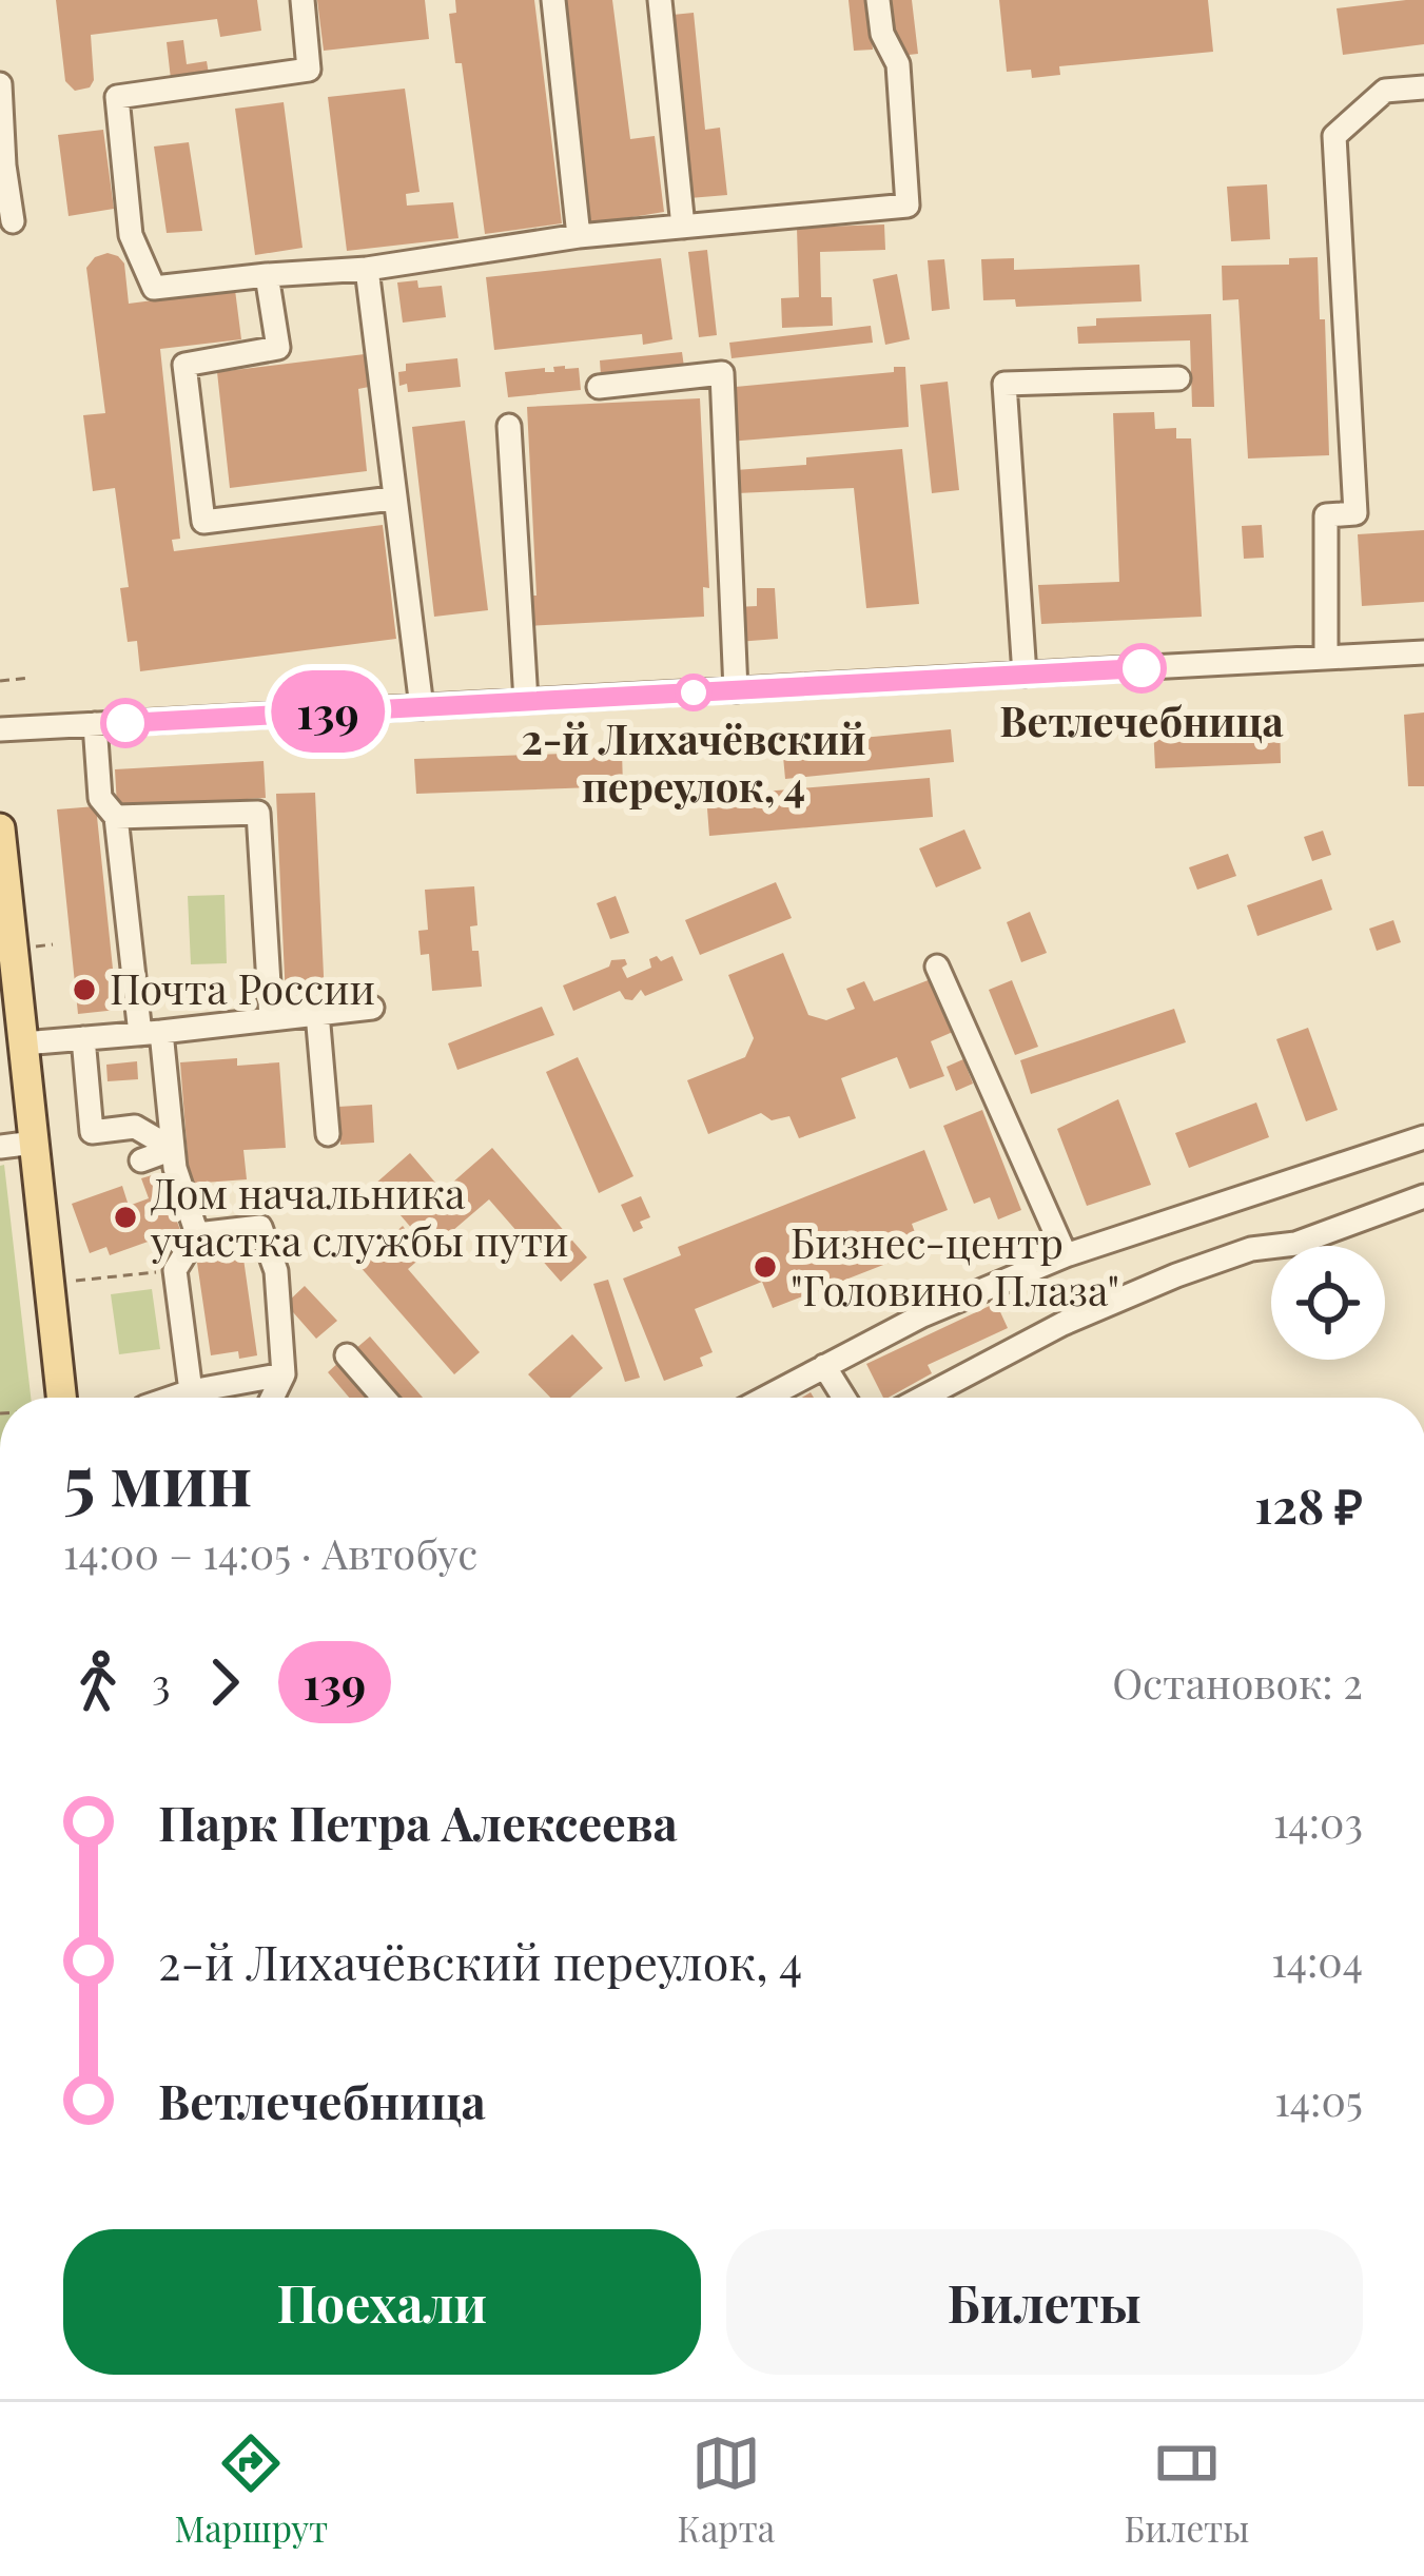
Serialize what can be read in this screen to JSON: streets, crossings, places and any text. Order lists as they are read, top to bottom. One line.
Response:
{"places":["Ветлечебница","2-й Лихачёвский переулок, 4","Почта России","Дом начальника участка службы пути","Бизнес-центр \"Головино Плаза\""],"lines":["bus line 139"],"page":{"on_map":"139","heading":["5 мин","14:00 – 14:05 · Автобус","128 ₽"],"legs":["3","139","Остановок: 2"],"list":[{"name":"Парк Петра Алексеева","value":"14:03"},{"name":"2-й Лихачёвский переулок, 4","value":"14:04"},{"name":"Ветлечебница","value":"14:05"}],"buttons":["Поехали","Билеты"],"tabs":["Маршрут","Карта","Билеты"]}}
